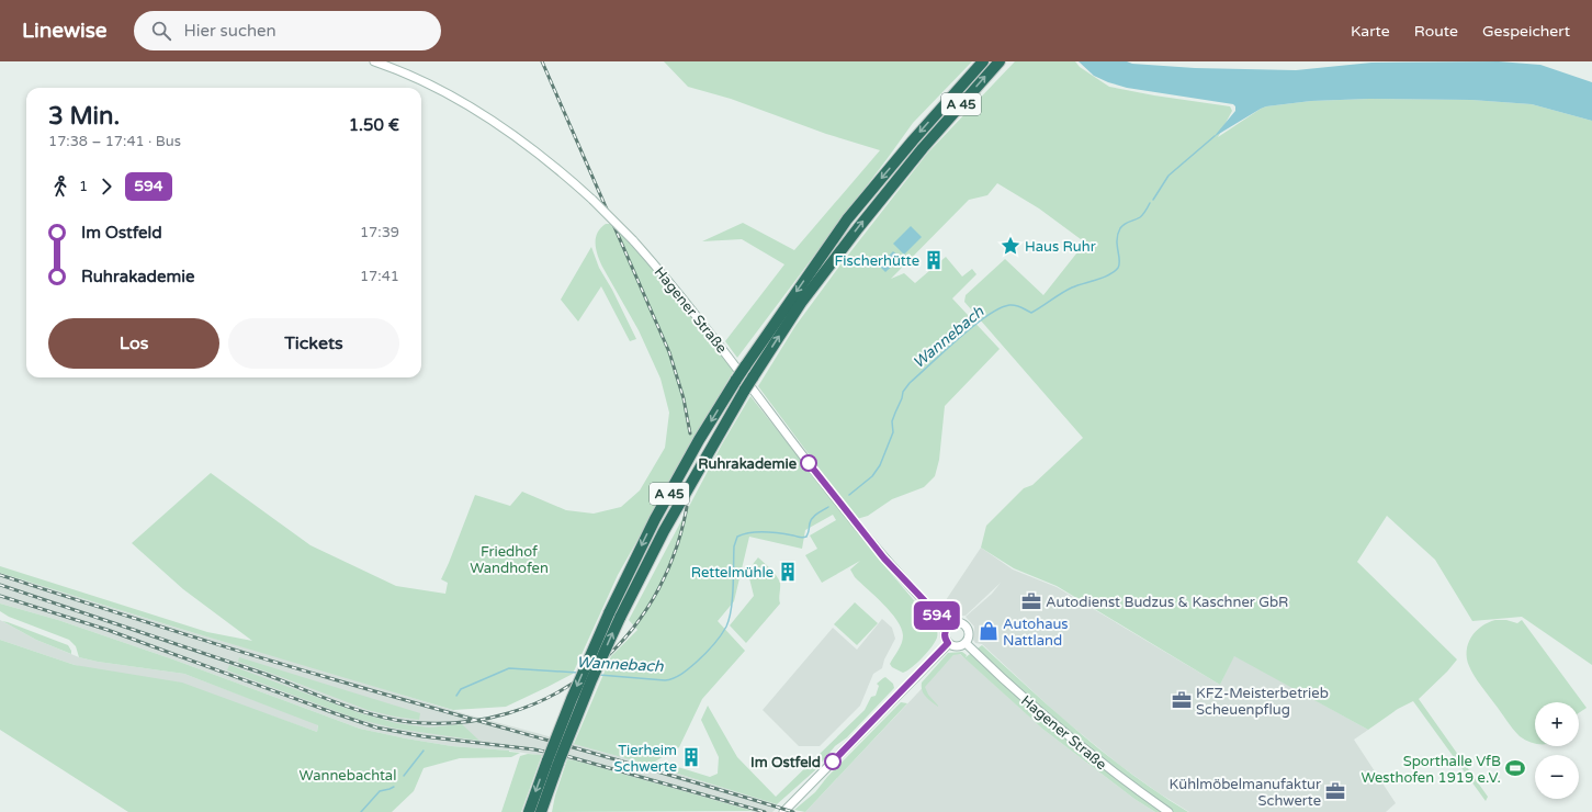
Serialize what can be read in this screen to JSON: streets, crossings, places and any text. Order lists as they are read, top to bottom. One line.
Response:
{"streets":{"highway":["A 45"],"main road":["Hagener Straße"]},"water":["Wannebach"],"parks":["Friedhof Wandhofen","Wannebachtal"],"places":{"place":["Haus Ruhr"],"building":["Fischerhütte","Rettelmühle","Tierheim Schwerte"],"other":["Ruhrakademie","Im Ostfeld"],"office":["Autodienst Budzus & Kaschner GbR","KFZ-Meisterbetrieb Scheuenpflug","Kühlmöbelmanufaktur Schwerte"],"shop":["Autohaus Nattland"],"sports":["Sporthalle VfB Westhofen 1919 e.V."]},"lines":["bus line 594"],"page":{"header":"Linewise","search":"Hier suchen","nav":["Karte","Route","Gespeichert"],"on_map":"594","heading":["3 Min.","17:38 – 17:41 · Bus","1.50 €"],"legs":["1","594"],"list":[{"name":"Im Ostfeld","value":"17:39"},{"name":"Ruhrakademie","value":"17:41"}],"buttons":["Los","Tickets"],"map_buttons":["+","−"]}}
